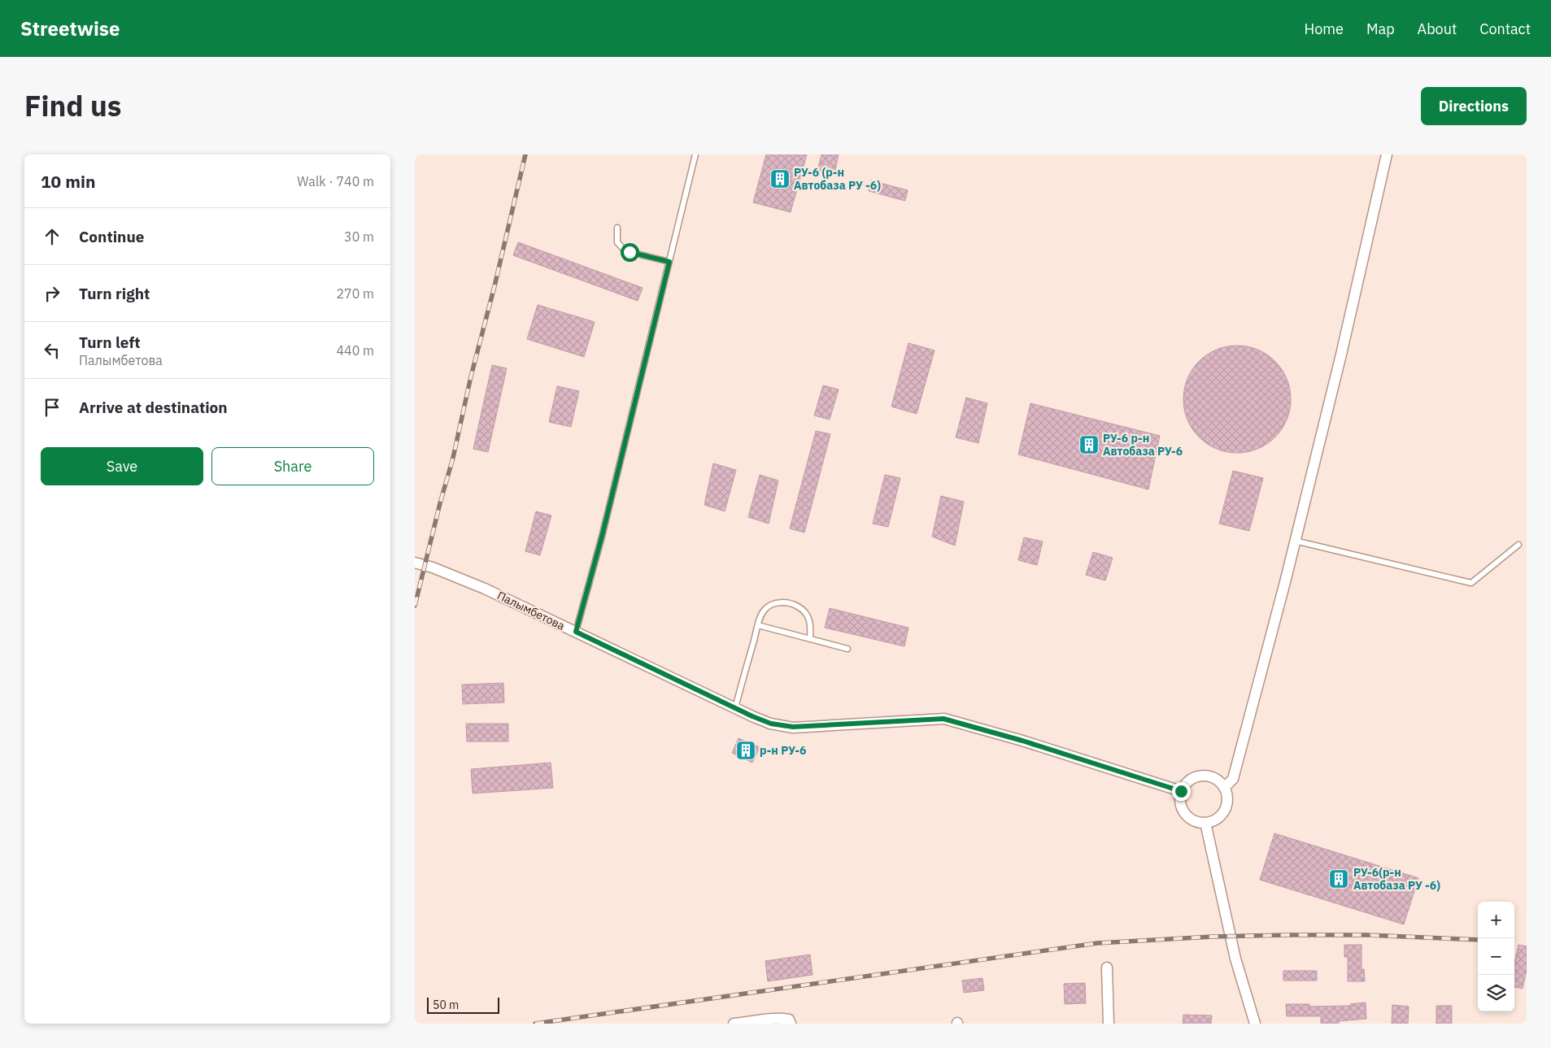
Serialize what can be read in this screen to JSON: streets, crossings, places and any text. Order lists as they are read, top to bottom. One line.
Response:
{"streets":{"street":["Палымбетова"]},"places":{"building":["РУ-6 (р-н Автобаза РУ -6)","РУ-6 р-н Автобаза РУ-6","р-н РУ-6","РУ-6(р-н Автобаза РУ -6)"]},"scale_bar":"50 m","page":{"header":"Streetwise","nav":["Home","Map","About","Contact"],"title":"Find us","buttons":["Directions",["Save","Share"]],"heading":["10 min","Walk · 740 m"],"list":[["Continue","30 m"],["Turn right","270 m"],["Turn left","Палымбетова","440 m"],"Arrive at destination"],"map_buttons":["+","−"],"scale":"50 m"}}
